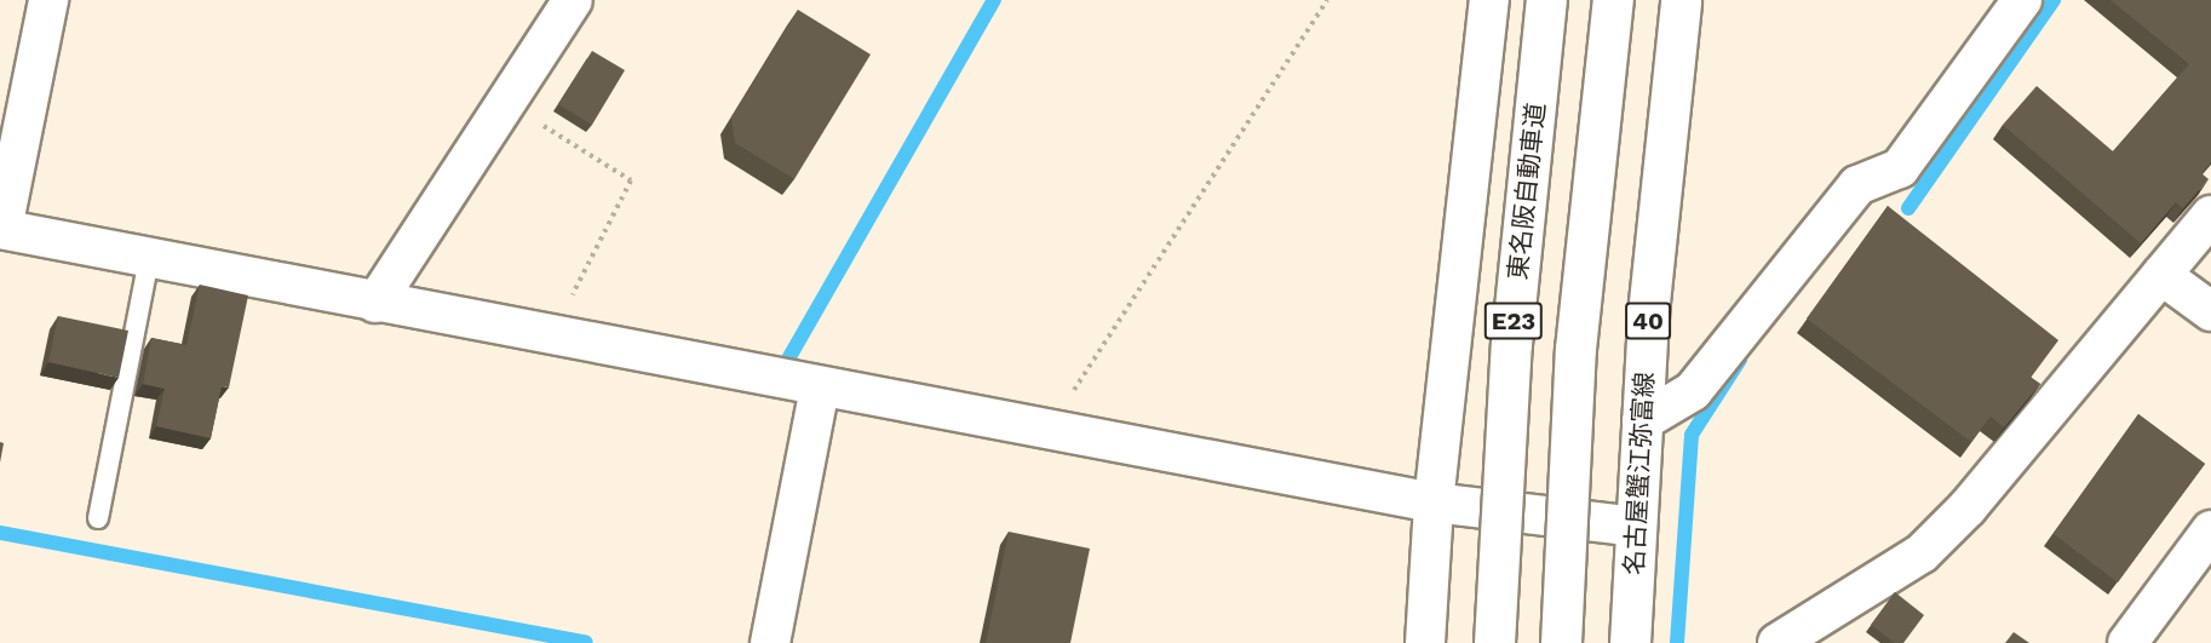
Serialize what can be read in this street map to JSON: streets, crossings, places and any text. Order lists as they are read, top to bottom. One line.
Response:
{"streets":{"main road":["東名阪自動車道","E23","40","名古屋蟹江弥富線"]}}
